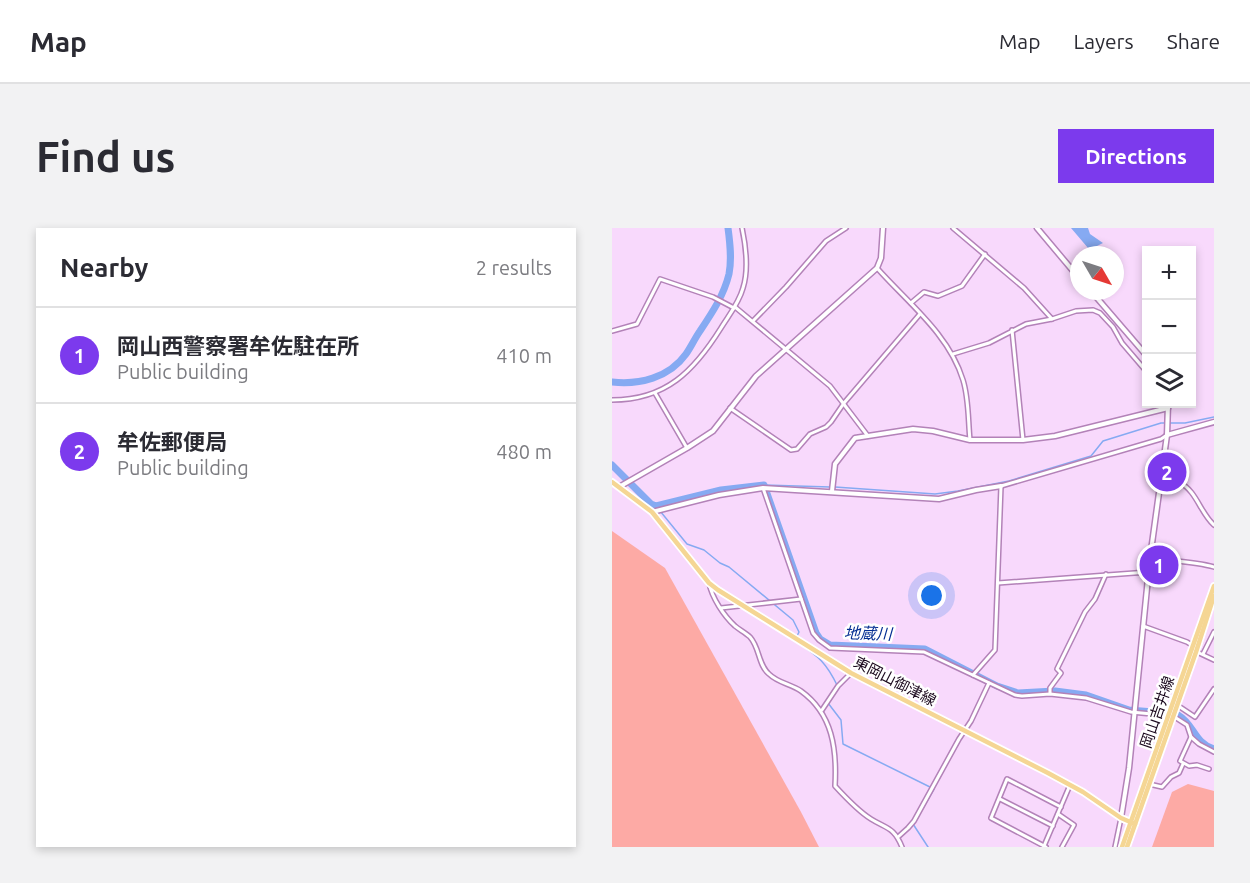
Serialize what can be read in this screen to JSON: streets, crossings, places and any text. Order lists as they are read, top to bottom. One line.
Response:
{"streets":{"main road":["東岡山御津線","岡山吉井線"]},"crossings":[["東岡山御津線","岡山吉井線"]],"water":["地蔵川"],"north":"bottom right","page":{"header":"Map","nav":["Map","Layers","Share"],"buttons":"Directions","title":"Find us","heading":["Nearby","2 results"],"map_buttons":["+","−"],"list":[{"mark":"1","name":"岡山西警察署牟佐駐在所","note":"Public building","value":"410 m"},{"mark":"2","name":"牟佐郵便局","note":"Public building","value":"480 m"}],"pins":["2","1"]}}
